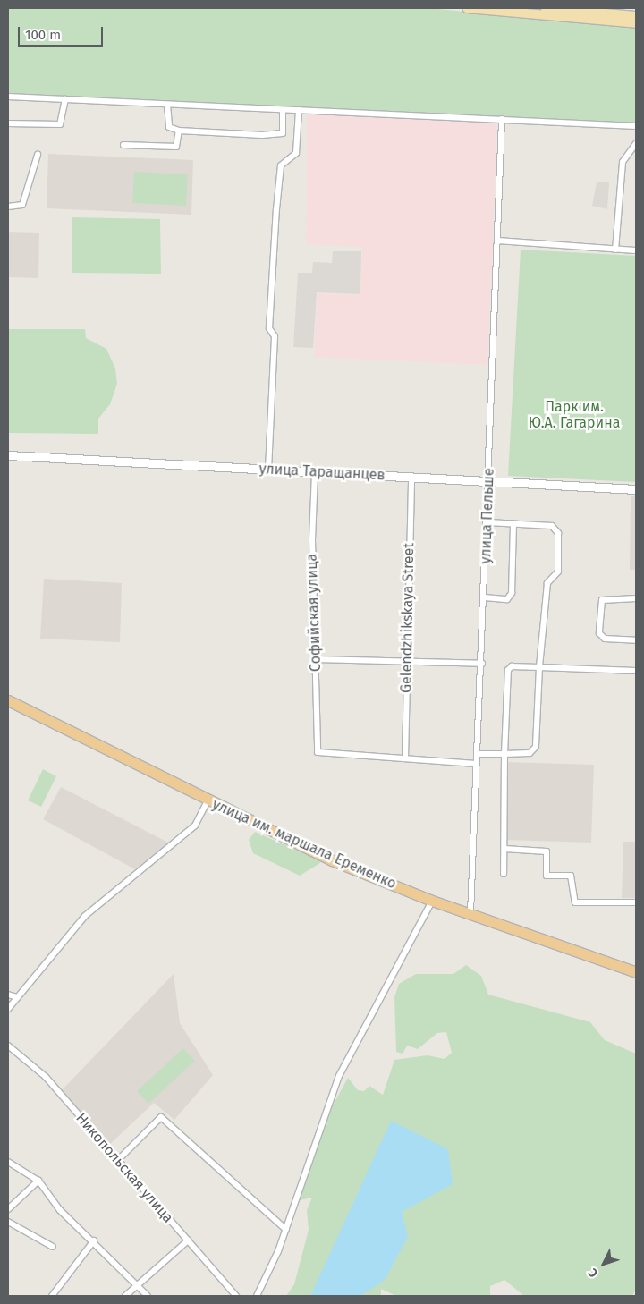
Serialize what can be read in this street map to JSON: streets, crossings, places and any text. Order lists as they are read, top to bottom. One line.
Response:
{"streets":{"highway":["улица им. маршала Еременко"],"street":["улица Таращанцев","улица Пельше","Софийская улица","Gelendzhikskaya Street","Никопольская улица"]},"crossings":[["улица Таращанцев","улица Пельше"],["улица Таращанцев","Софийская улица"],["улица Таращанцев","Gelendzhikskaya Street"],["улица Пельше","улица им. маршала Еременко"],["Софийская улица","Gelendzhikskaya Street"]],"parks":["Парк им. Ю.А. Гагарина"],"scale_bar":"100 m","north":"bottom left"}
